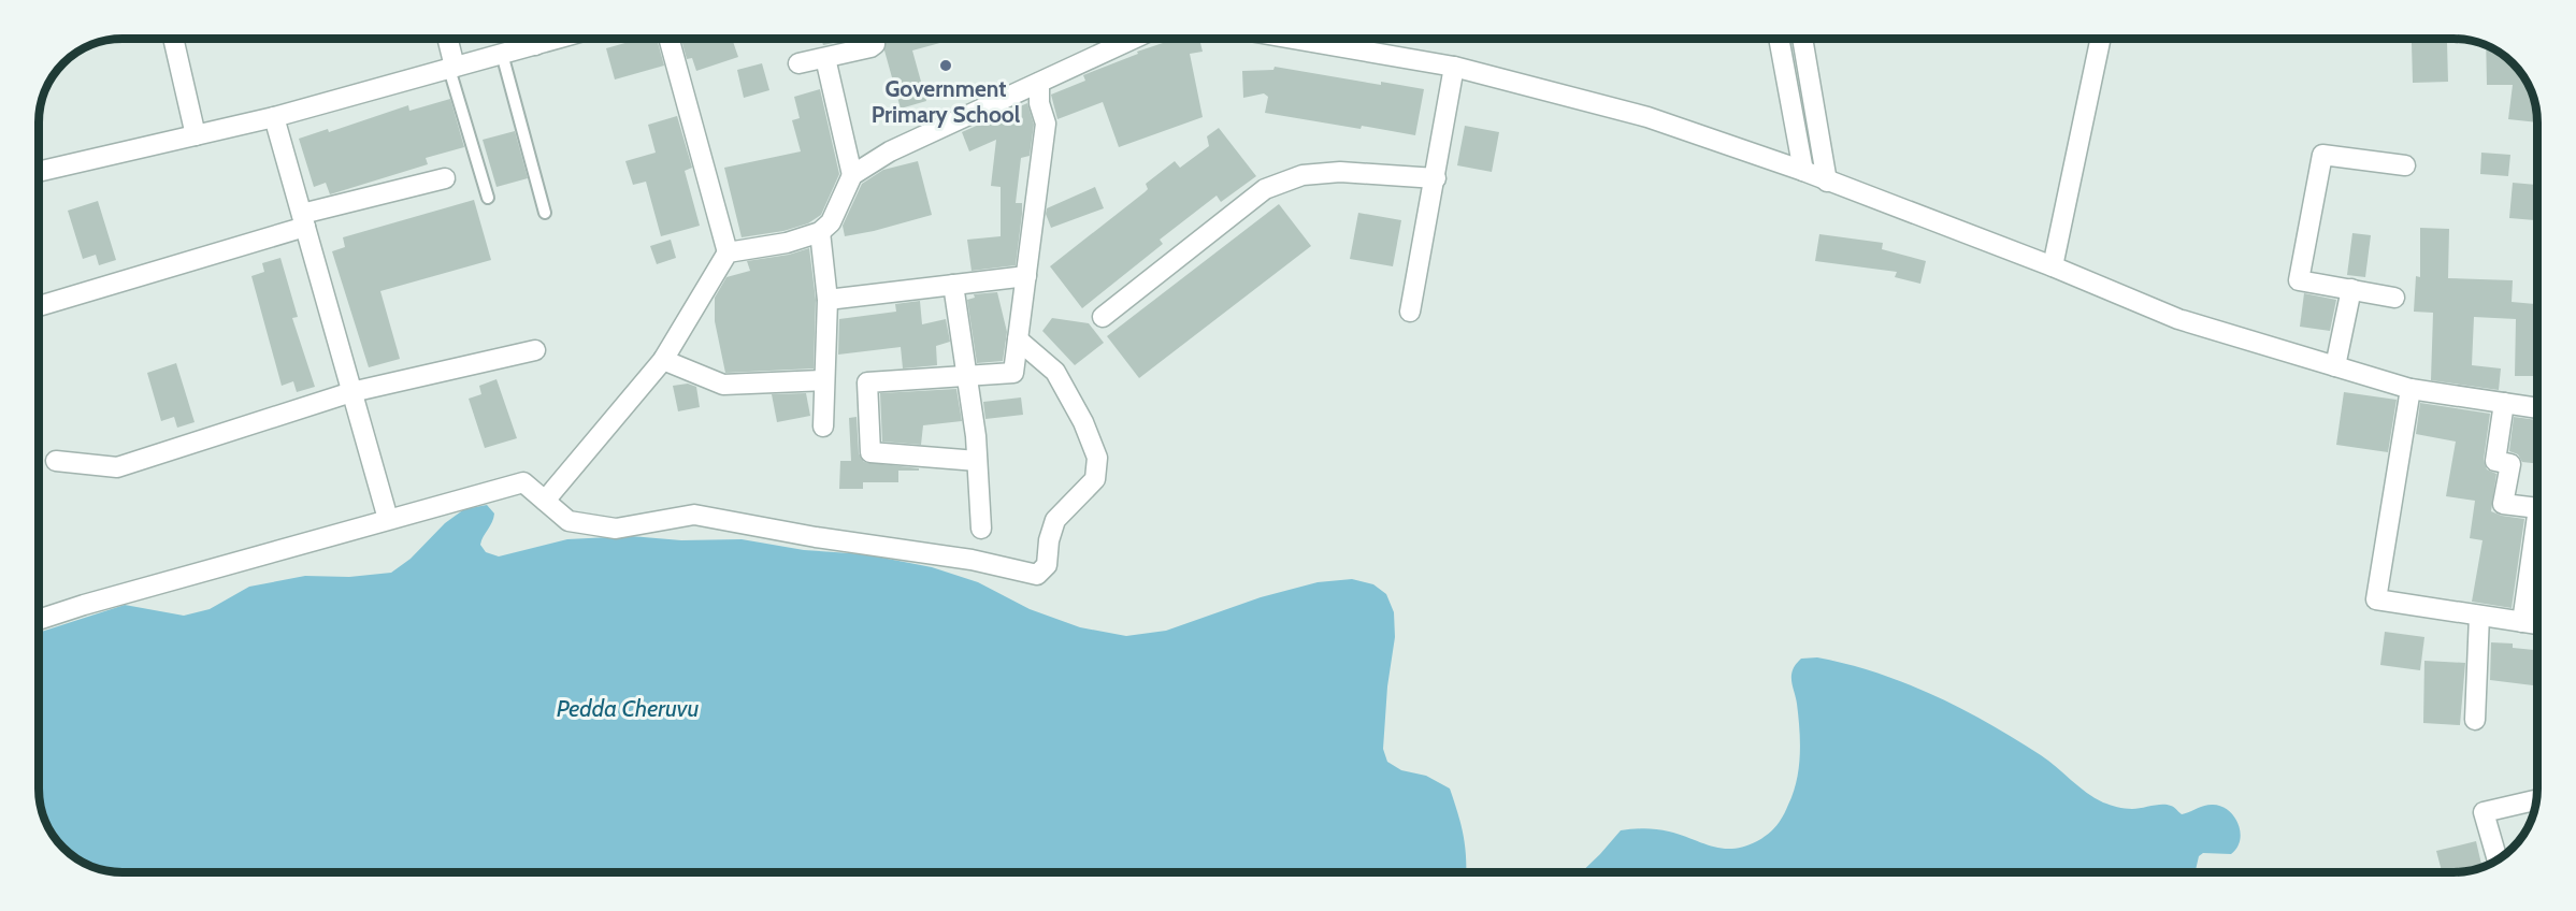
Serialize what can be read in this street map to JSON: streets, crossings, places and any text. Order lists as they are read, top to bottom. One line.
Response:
{"water":["Pedda Cheruvu"],"places":["Government Primary School"]}
